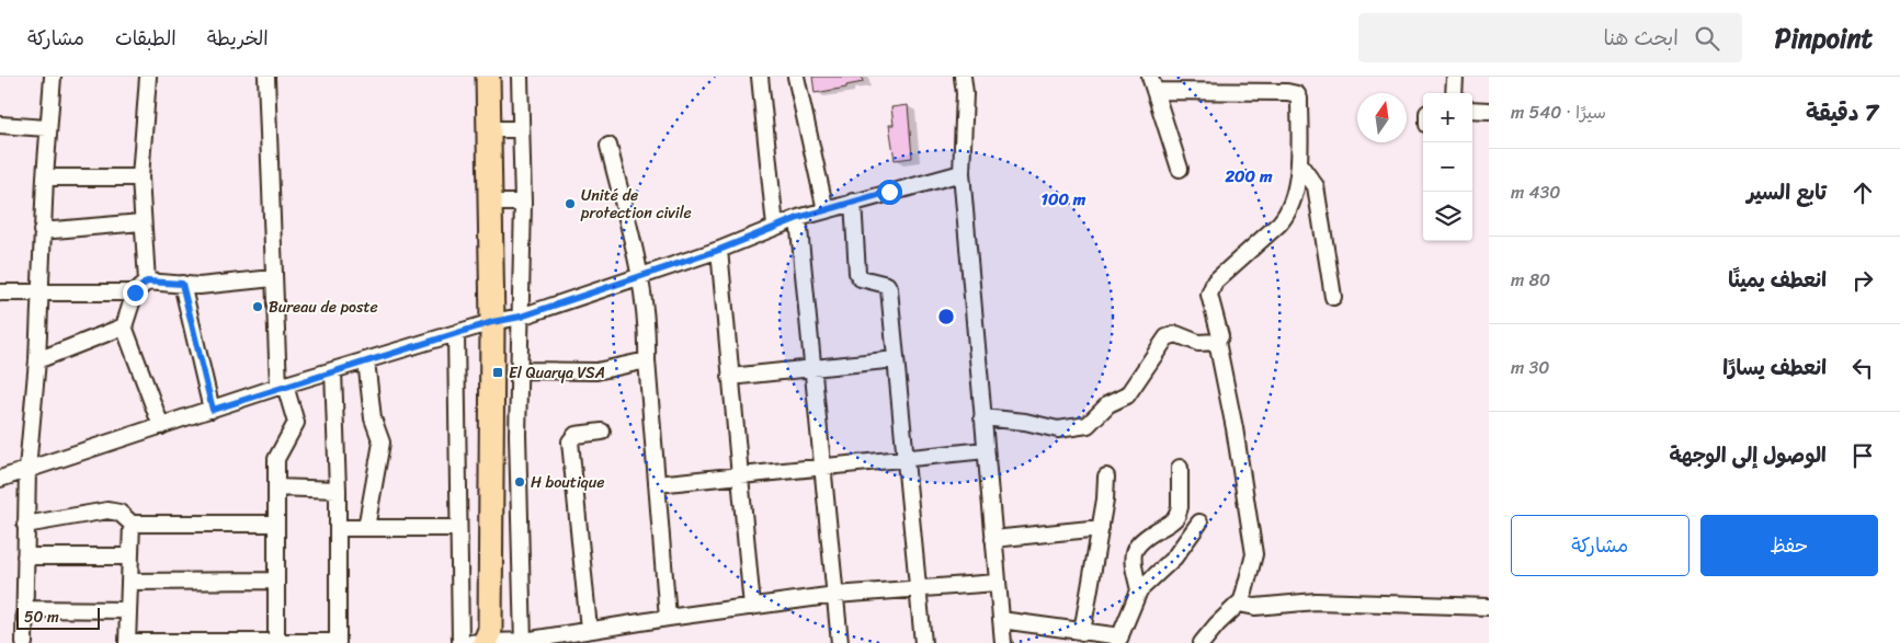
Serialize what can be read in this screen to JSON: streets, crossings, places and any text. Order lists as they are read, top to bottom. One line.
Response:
{"places":{"other":["Unité de protection civile","Bureau de poste","H boutique"],"transit":["El Quarya VSA"]},"scale_bar":"50 m","north":"top","page":{"header":"Pinpoint","search":"ابحث هنا","nav":["الخريطة","الطبقات","مشاركة"],"heading":["7 دقيقة","سيرًا · 540 m"],"map_buttons":["+","−"],"list":[["تابع السير","430 m"],["انعطف يمينًا","80 m"],["انعطف يسارًا","30 m"],"الوصول إلى الوجهة"],"buttons":["حفظ","مشاركة"],"scale":"50 m"},"rings":["200 m","100 m"]}
